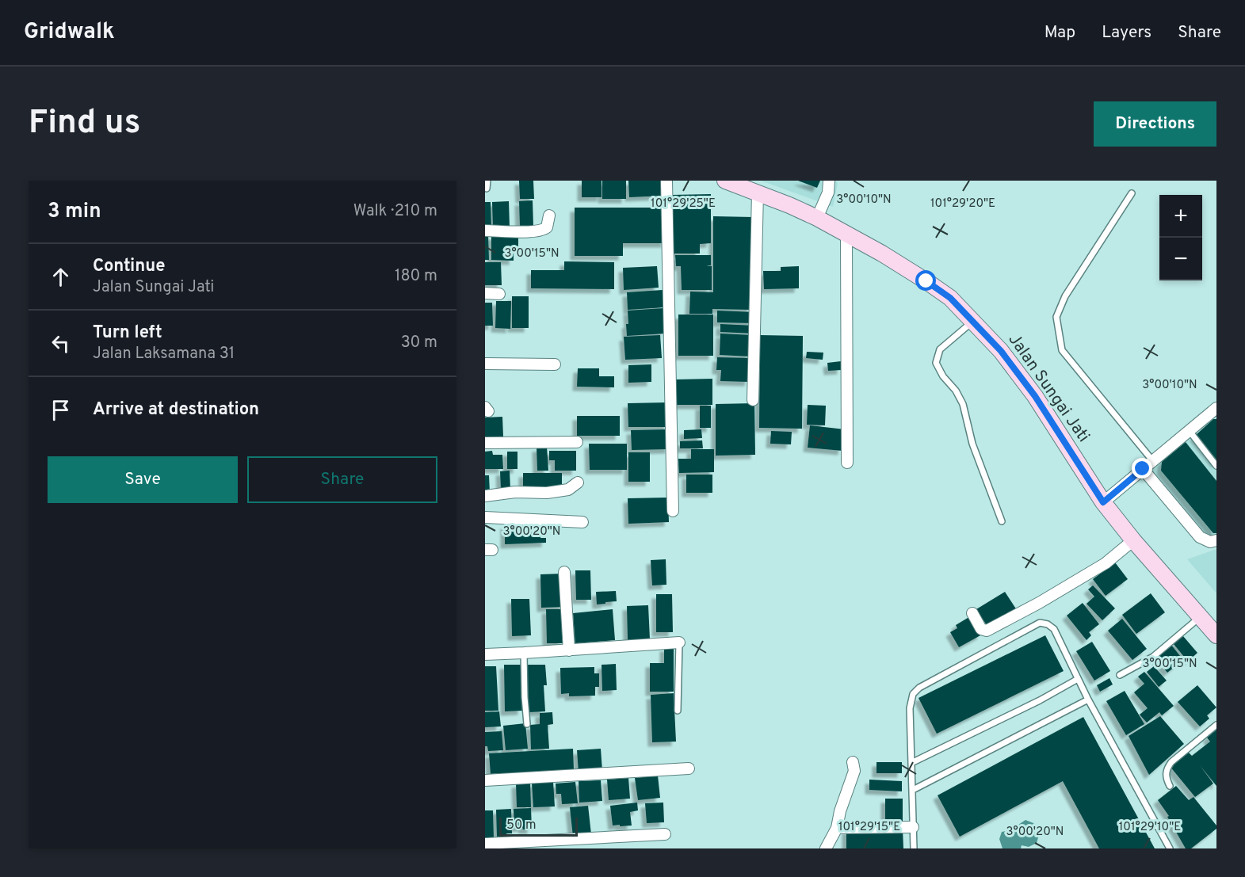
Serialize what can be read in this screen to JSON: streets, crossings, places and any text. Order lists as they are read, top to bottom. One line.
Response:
{"streets":{"main road":["Jalan Sungai Jati"]},"scale_bar":"50 m","page":{"header":"Gridwalk","nav":["Map","Layers","Share"],"buttons":["Directions",["Save","Share"]],"title":"Find us","heading":["3 min","Walk · 210 m"],"map_buttons":["+","−"],"list":[["Continue","Jalan Sungai Jati","180 m"],["Turn left","Jalan Laksamana 31","30 m"],"Arrive at destination"],"scale":"50 m"},"coordinates":["3°00'10\"N","101°29'25\"E","101°29'20\"E","3°00'15\"N","3°00'20\"N","101°29'15\"E","101°29'10\"E"]}
